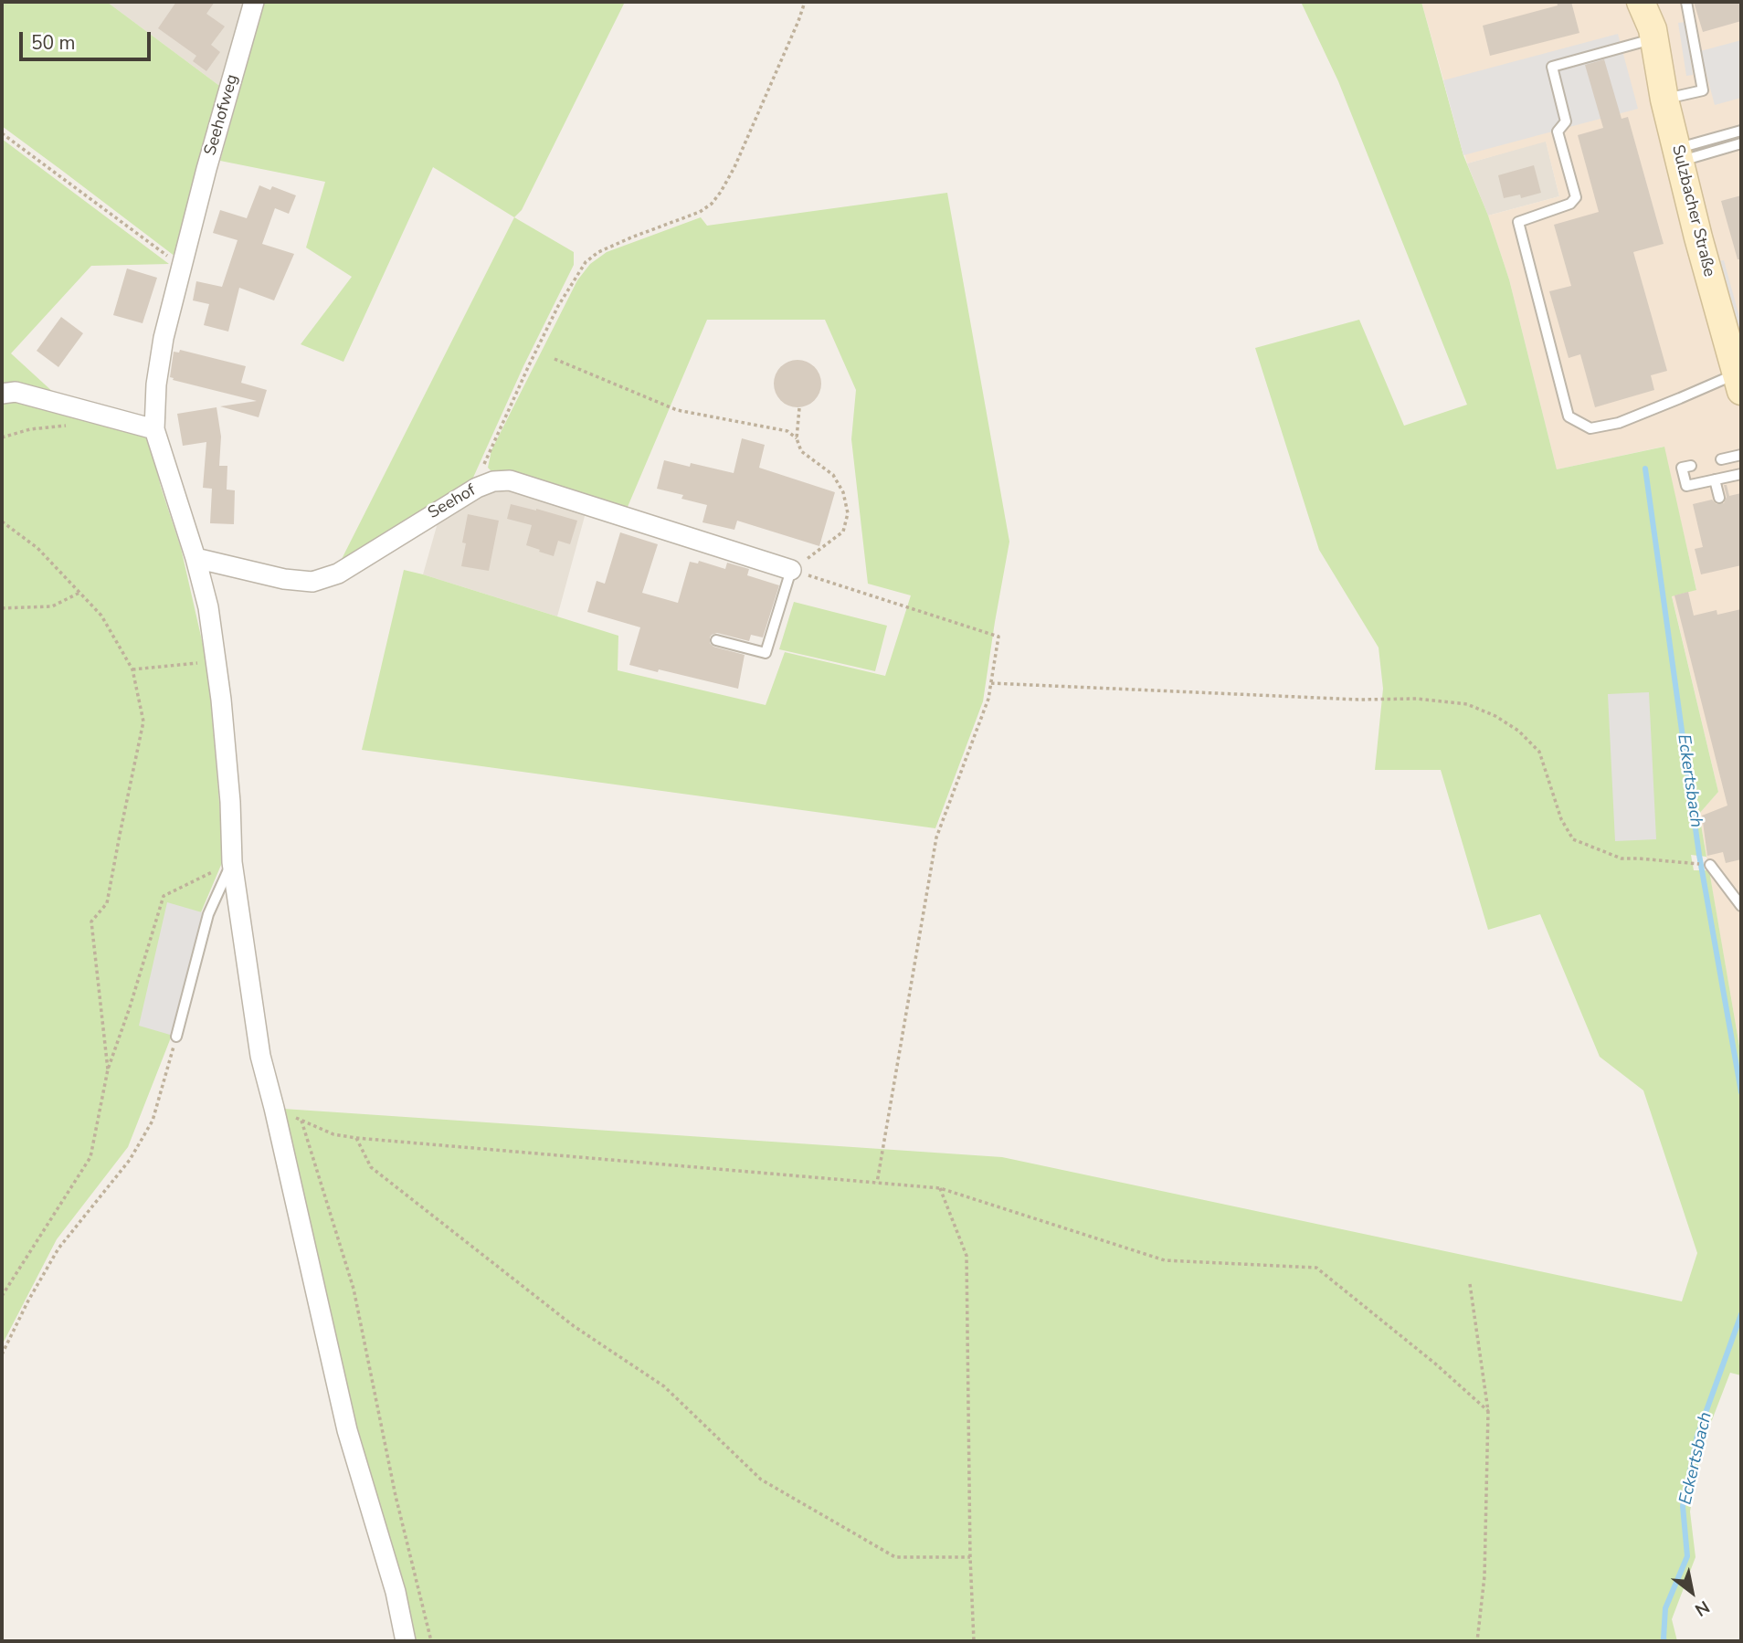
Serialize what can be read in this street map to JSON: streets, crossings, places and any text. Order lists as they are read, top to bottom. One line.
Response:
{"streets":{"street":["Seehofweg","Sulzbacher Straße","Seehof"]},"water":["Eckertsbach"],"scale_bar":"50 m","north":"bottom right"}
